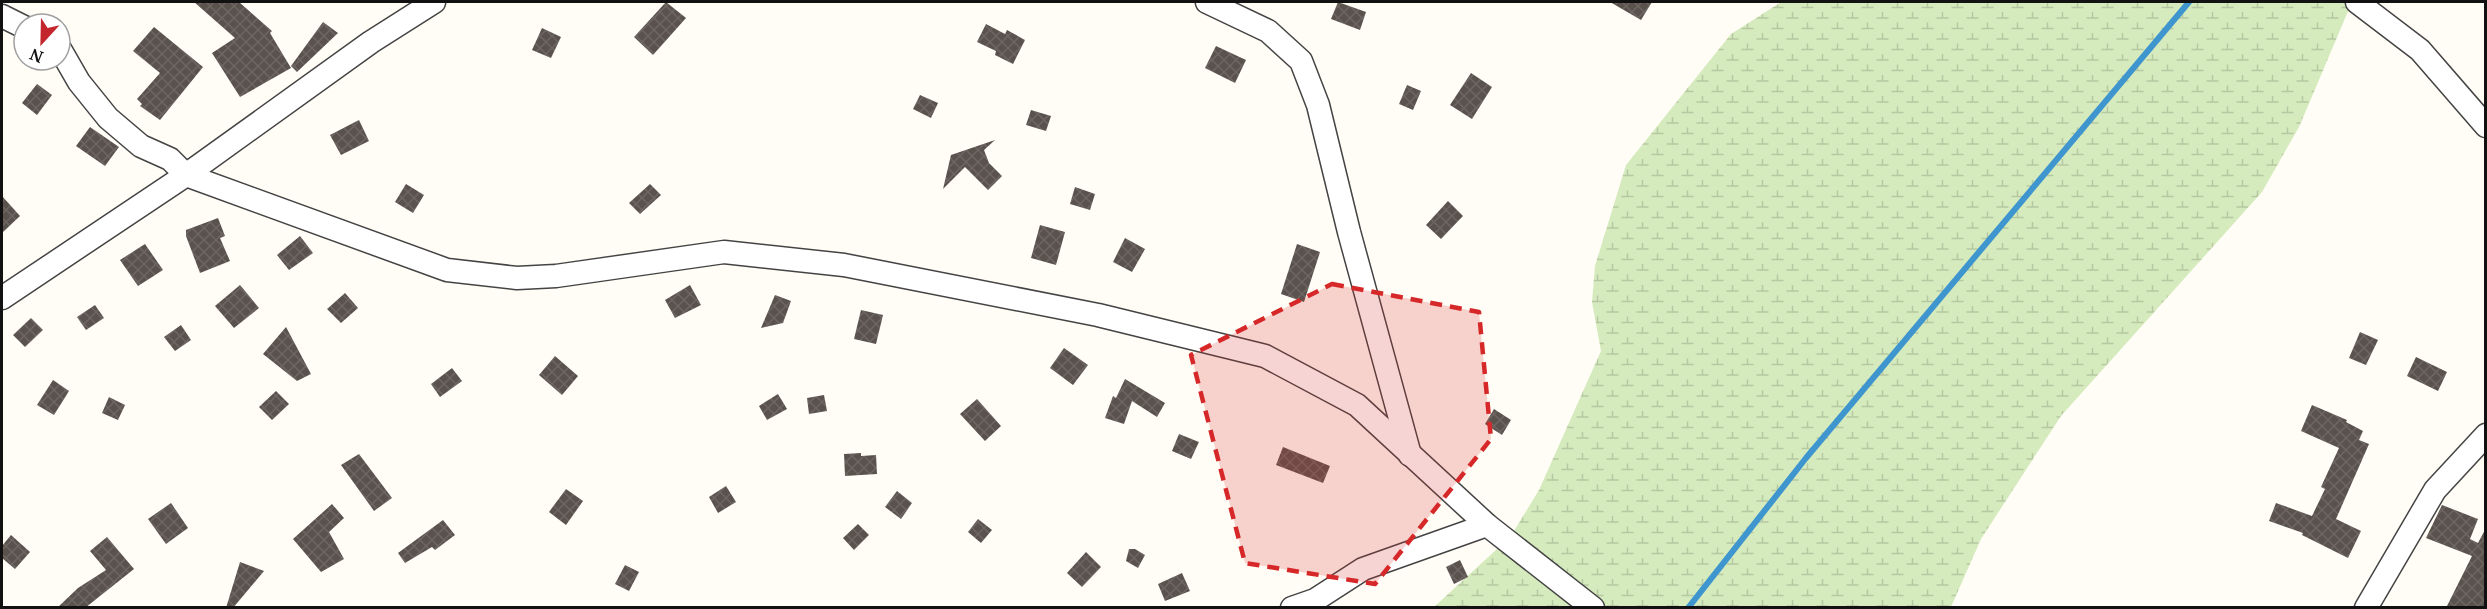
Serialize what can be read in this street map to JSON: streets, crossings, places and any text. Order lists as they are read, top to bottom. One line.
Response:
{"north":"bottom"}
